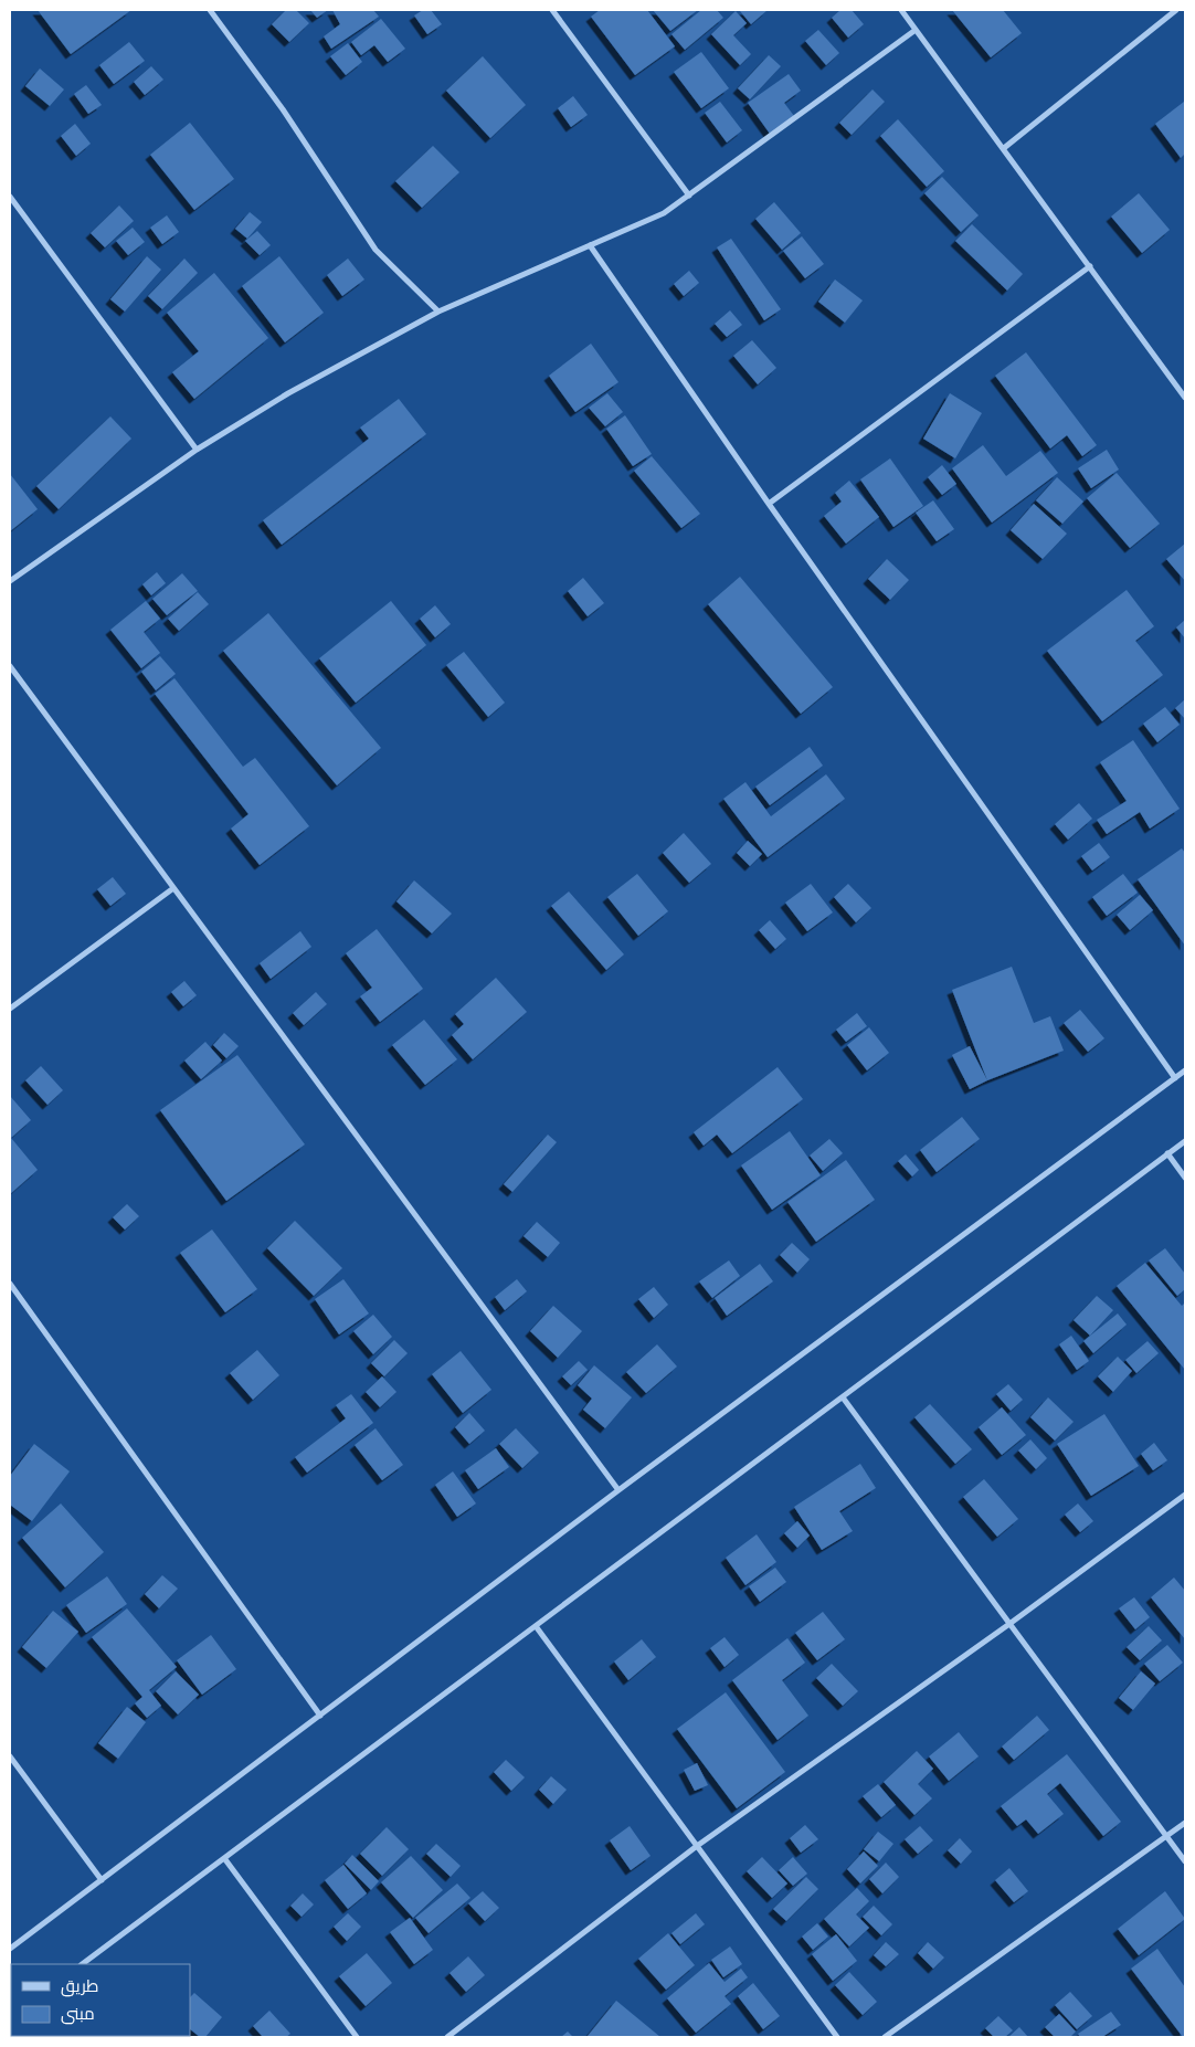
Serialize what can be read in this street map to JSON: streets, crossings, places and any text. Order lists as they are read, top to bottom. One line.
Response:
{"legend":["طريق","مبنى"]}
